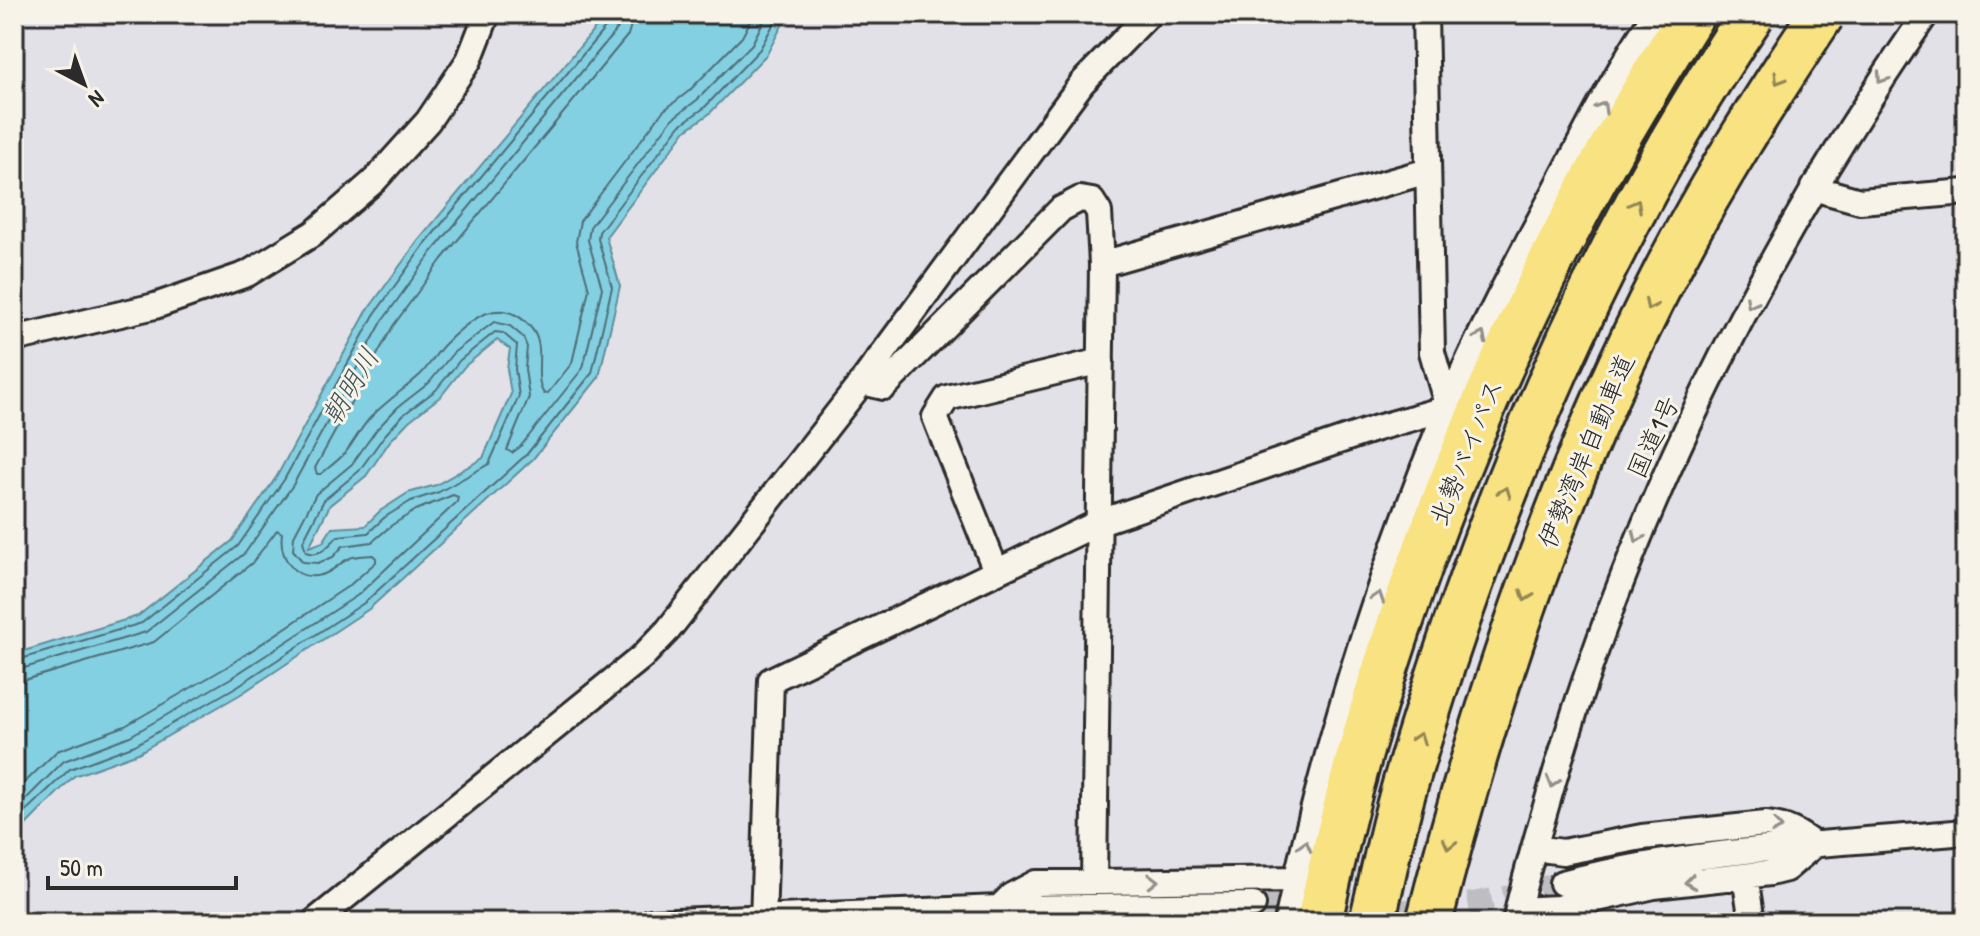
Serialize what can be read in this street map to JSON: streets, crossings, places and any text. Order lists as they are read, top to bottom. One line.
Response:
{"streets":{"highway":["伊勢湾岸自動車道","北勢バイパス"],"street":["国道1号"]},"one_way":["国道1号"],"water":["朝明川"],"scale_bar":"50 m","north":"bottom right"}
